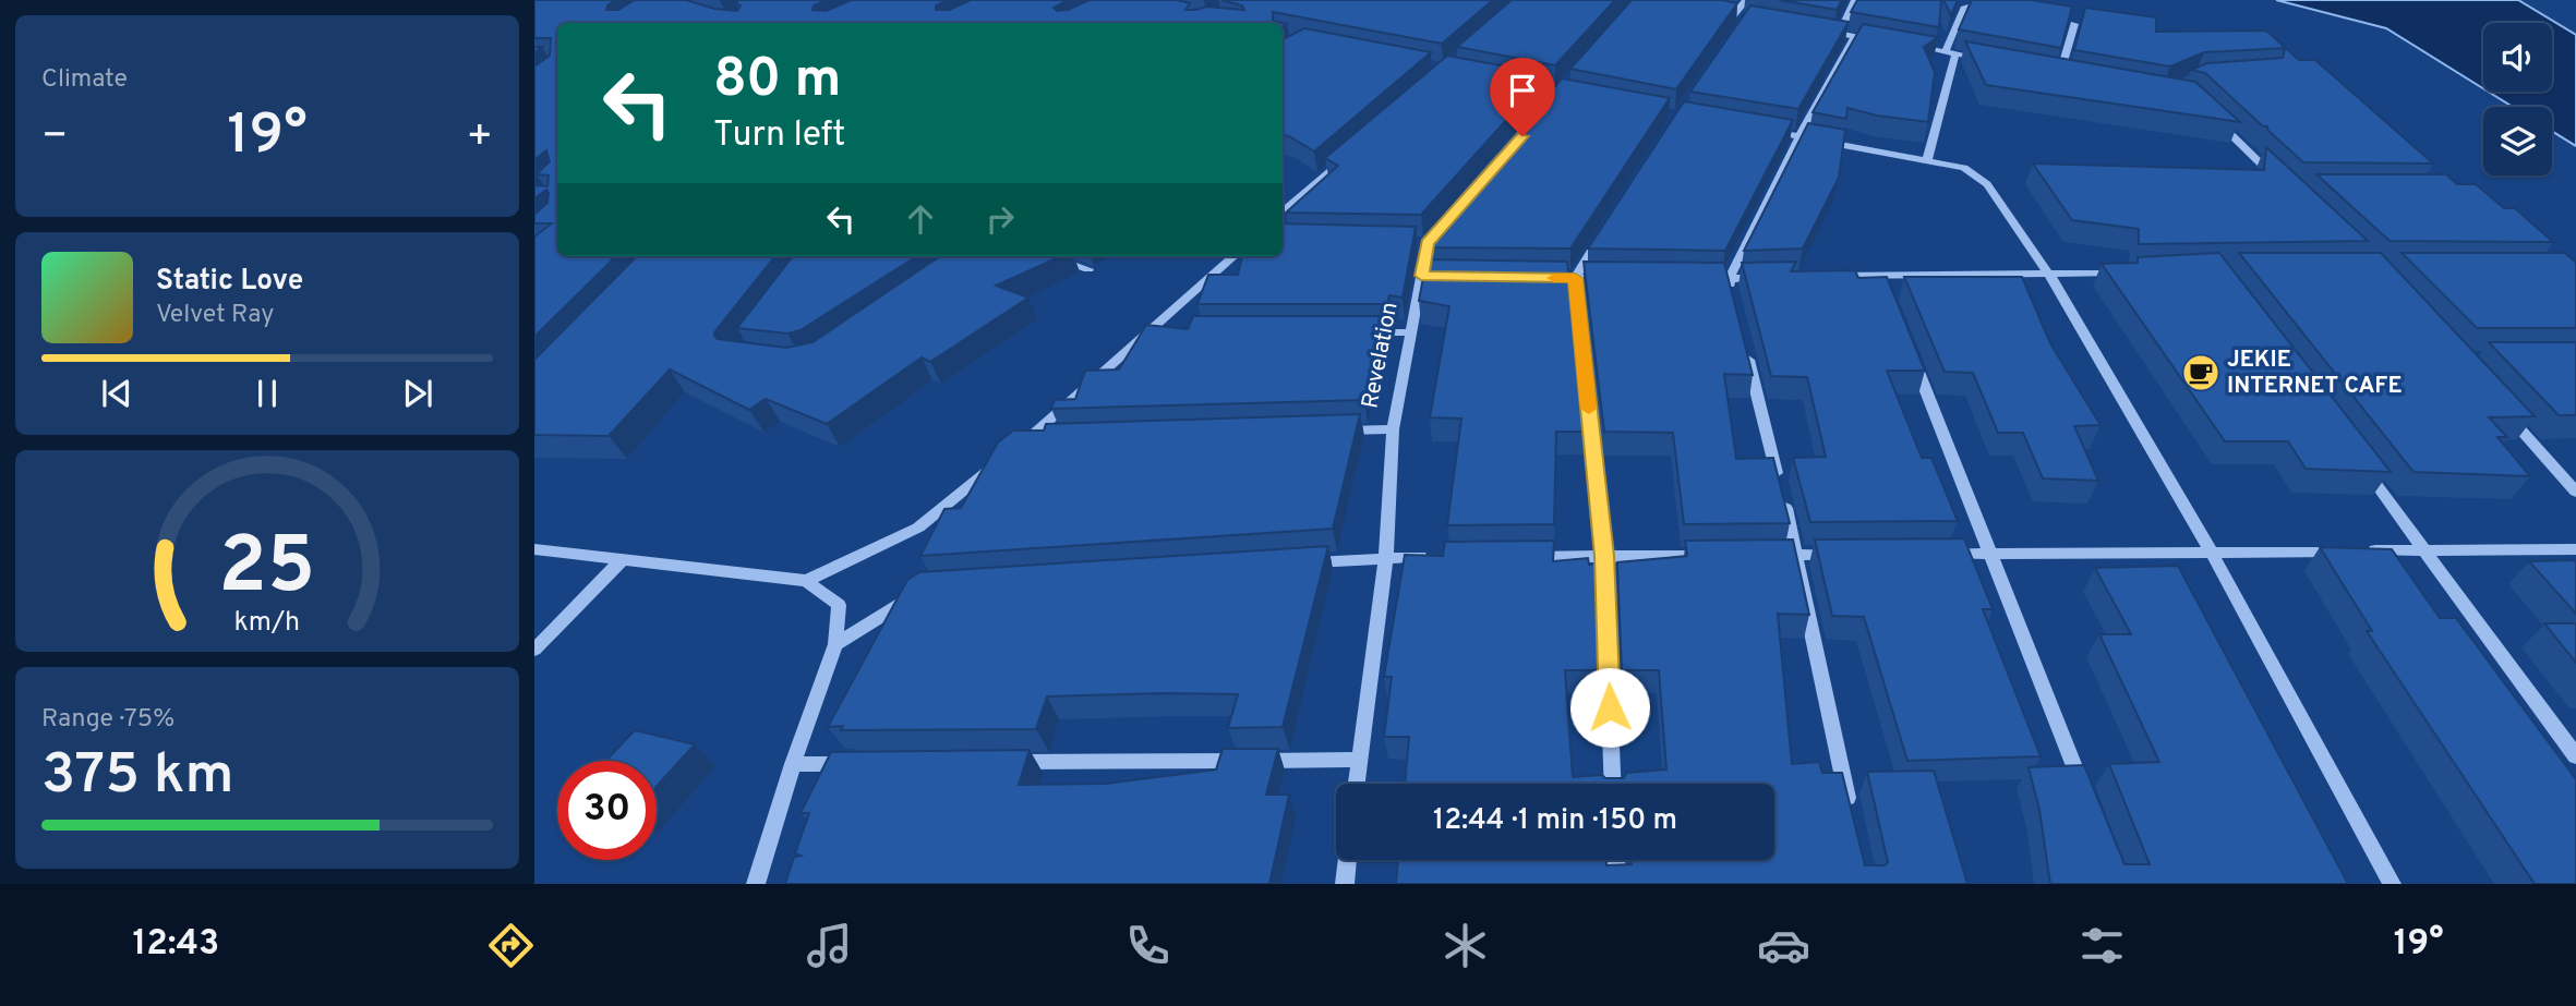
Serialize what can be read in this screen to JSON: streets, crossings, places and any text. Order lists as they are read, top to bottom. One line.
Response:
{"streets":{"street":["Revelation"]},"places":{"cafe":["JEKIE INTERNET CAFE"]},"page":{"tile":["Climate",["Range · 75%","375 km"]],"turn":["80 m","Turn left"],"heat":["−","19°","+"],"song":["Static Love","Velvet Ray"],"limit":"30","trip":"12:44 · 1 min · 150 m","tabs":["12:43","19°"],"gauge":["25","km/h"]}}
